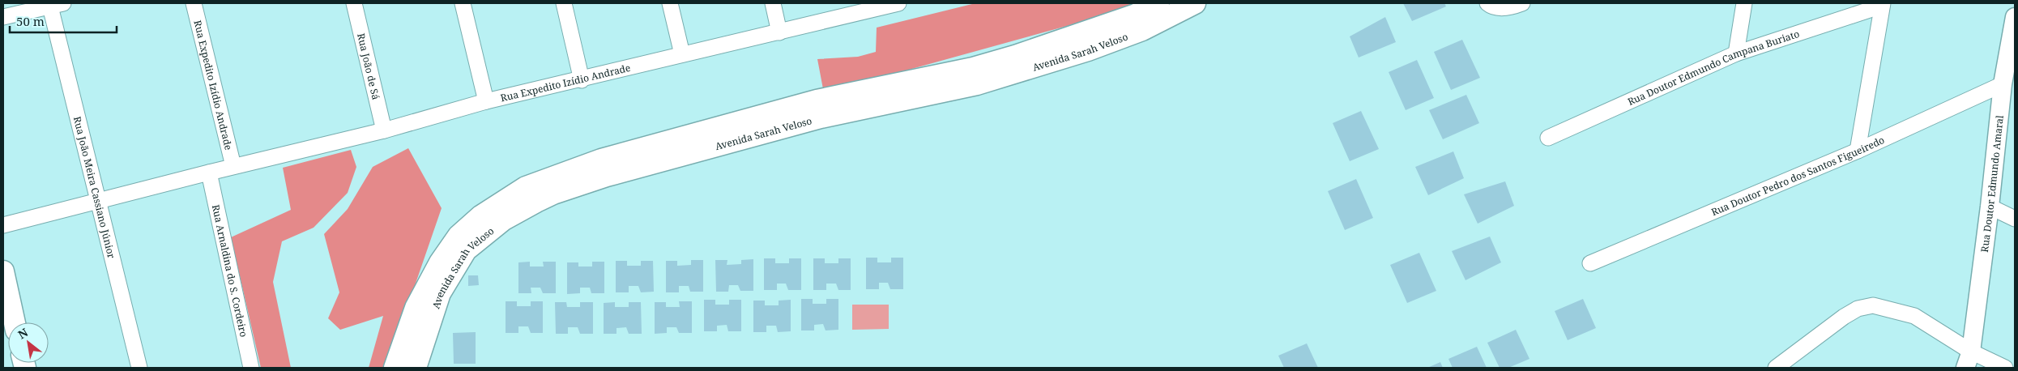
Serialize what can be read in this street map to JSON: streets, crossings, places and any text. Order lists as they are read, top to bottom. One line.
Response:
{"streets":{"main road":["Avenida Sarah Veloso"],"street":["Rua João de Sá","Rua Doutor Edmundo Campana Buriato","Rua Expedito Izídio Andrade","Rua Doutor Pedro dos Santos Figueiredo","Rua Doutor Edmundo Amaral","Rua João Meira Cassiano Júnior","Rua Arnaldina do S. Cordeiro"]},"crossings":[["Rua João de Sá","Rua Expedito Izídio Andrade"],["Rua Expedito Izídio Andrade","Rua João Meira Cassiano Júnior"],["Rua Expedito Izídio Andrade","Rua Arnaldina do S. Cordeiro"],["Rua Doutor Pedro dos Santos Figueiredo","Rua Doutor Edmundo Amaral"]],"scale_bar":"50 m","north":"top left"}
